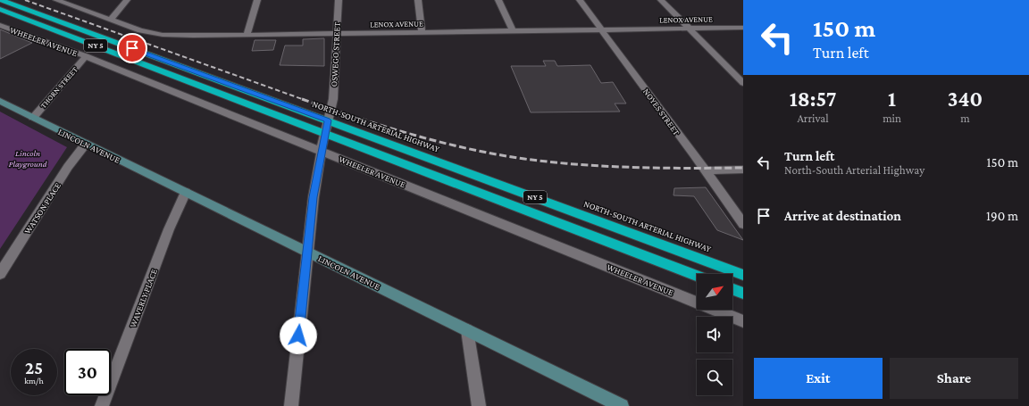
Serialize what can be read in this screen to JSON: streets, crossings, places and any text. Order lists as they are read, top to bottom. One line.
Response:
{"streets":{"highway":["NY 5","NORTH-SOUTH ARTERIAL HIGHWAY"],"street":["LENOX AVENUE","WHEELER AVENUE","OSWEGO STREET","THORN STREET","NOYES STREET","LINCOLN AVENUE","WATSON PLACE","WAVERLY PLACE"]},"crossings":[["LENOX AVENUE","OSWEGO STREET"],["LENOX AVENUE","NOYES STREET"],["WHEELER AVENUE","OSWEGO STREET"],["WHEELER AVENUE","THORN STREET"],["NY 5","OSWEGO STREET"],["OSWEGO STREET","NORTH-SOUTH ARTERIAL HIGHWAY"],["OSWEGO STREET","LINCOLN AVENUE"],["THORN STREET","LINCOLN AVENUE"],["LINCOLN AVENUE","WATSON PLACE"],["LINCOLN AVENUE","WAVERLY PLACE"]],"parks":["Lincoln Playground"],"north":"top right","page":{"turn":["150 m","Turn left"],"eta":["18:57","Arrival","1","min","340","m"],"list":[{"name":"Turn left","note":"North-South Arterial Highway","value":"150 m"},{"name":"Arrive at destination","value":"190 m"}],"speed":"25 km/h","limit":"30","buttons":["Exit","Share"]}}
